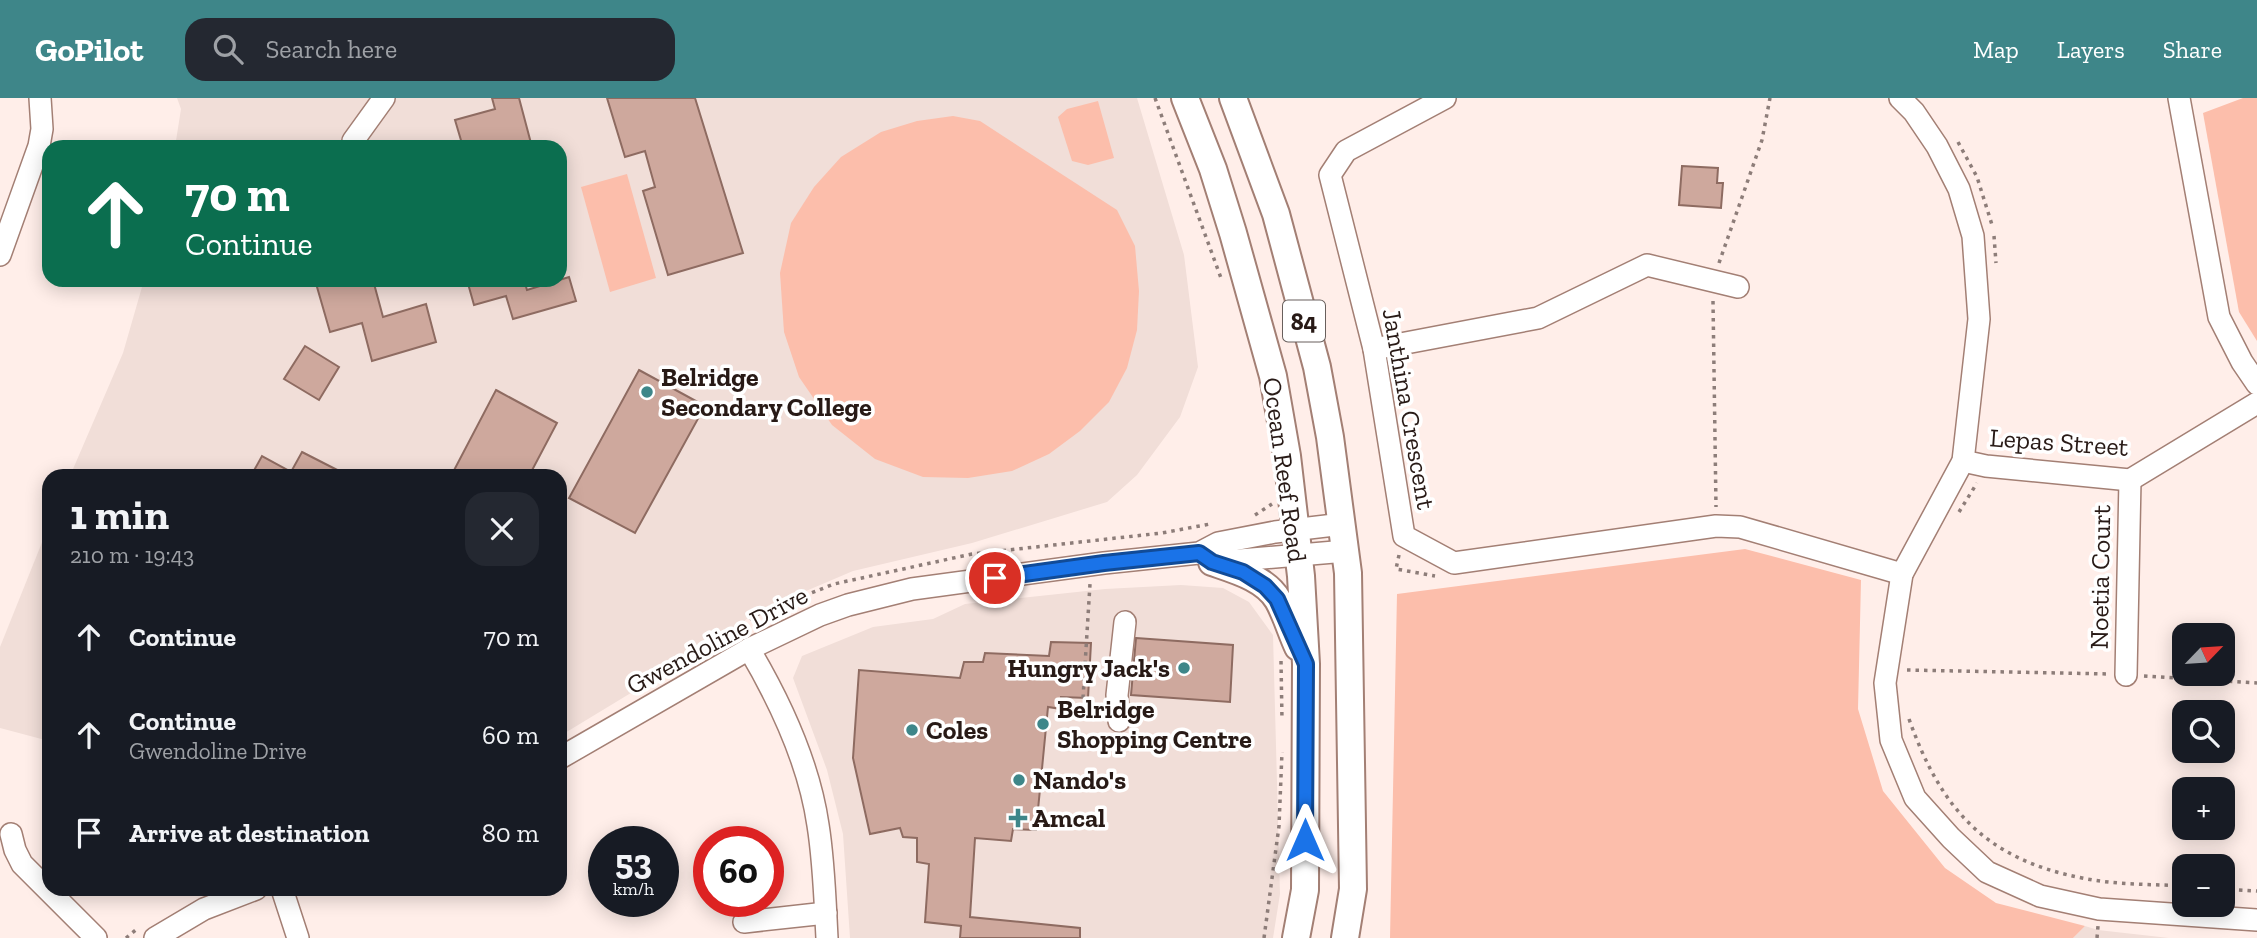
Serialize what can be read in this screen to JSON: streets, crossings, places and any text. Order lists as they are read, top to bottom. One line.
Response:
{"streets":{"main road":["84","Ocean Reef Road"],"street":["Janthina Crescent","Lepas Street","Noetia Court","Gwendoline Drive"]},"crossings":[["Lepas Street","Noetia Court"],["Ocean Reef Road","Gwendoline Drive"]],"places":{"other":["Belridge Secondary College","Hungry Jack's","Belridge Shopping Centre","Coles","Nando's"],"health":["Amcal"]},"north":"top right","page":{"header":"GoPilot","search":"Search here","nav":["Map","Layers","Share"],"turn":["70 m","Continue"],"heading":["1 min","210 m · 19:43"],"list":[{"name":"Continue","value":"70 m"},{"name":"Continue","note":"Gwendoline Drive","value":"60 m"},{"name":"Arrive at destination","value":"80 m"}],"map_buttons":["+","−"],"speed":"53 km/h","limit":"60"}}
